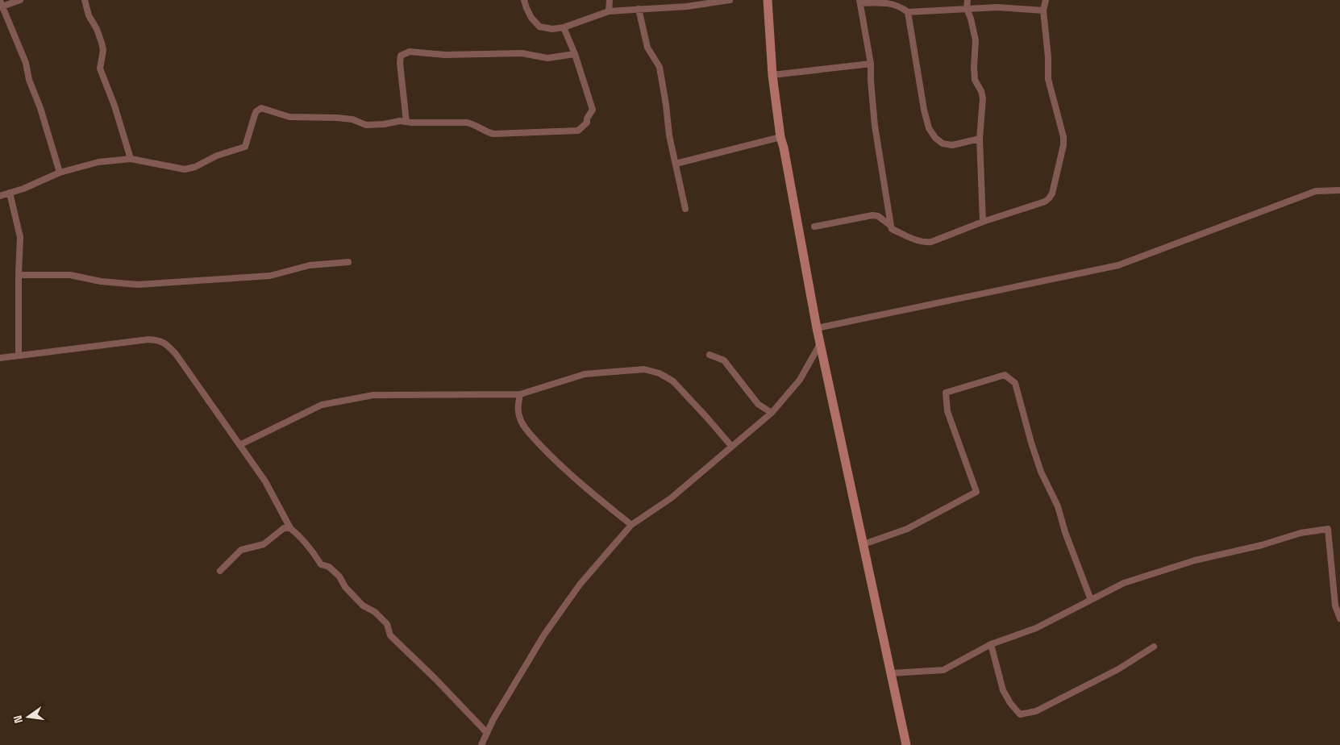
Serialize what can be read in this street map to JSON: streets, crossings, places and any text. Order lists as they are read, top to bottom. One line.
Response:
{"north":"left"}
